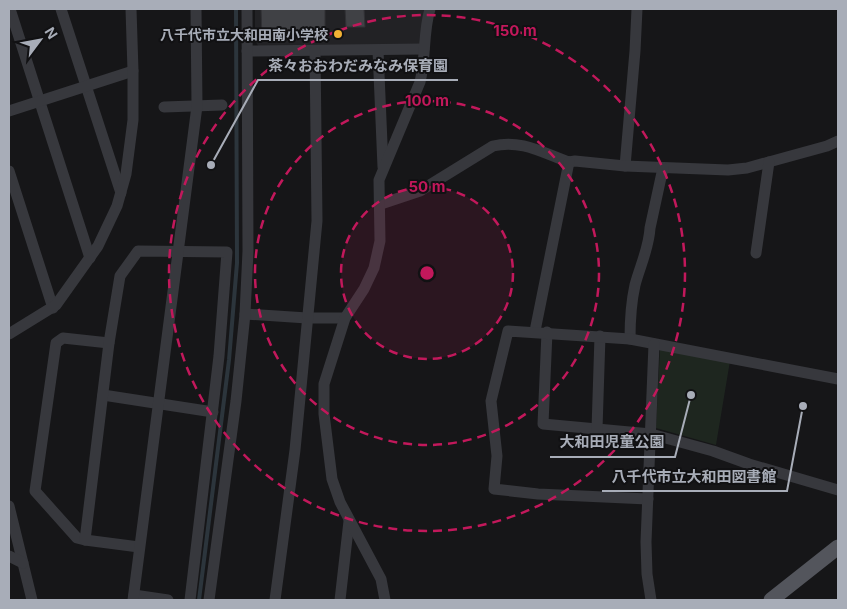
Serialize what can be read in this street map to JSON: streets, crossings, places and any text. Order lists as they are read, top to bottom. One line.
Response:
{"places":["八千代市立大和田南小学校","茶々おおわだみなみ保育園","大和田児童公園","八千代市立大和田図書館"],"north":"top right","rings":["150 m","100 m","50 m"]}
